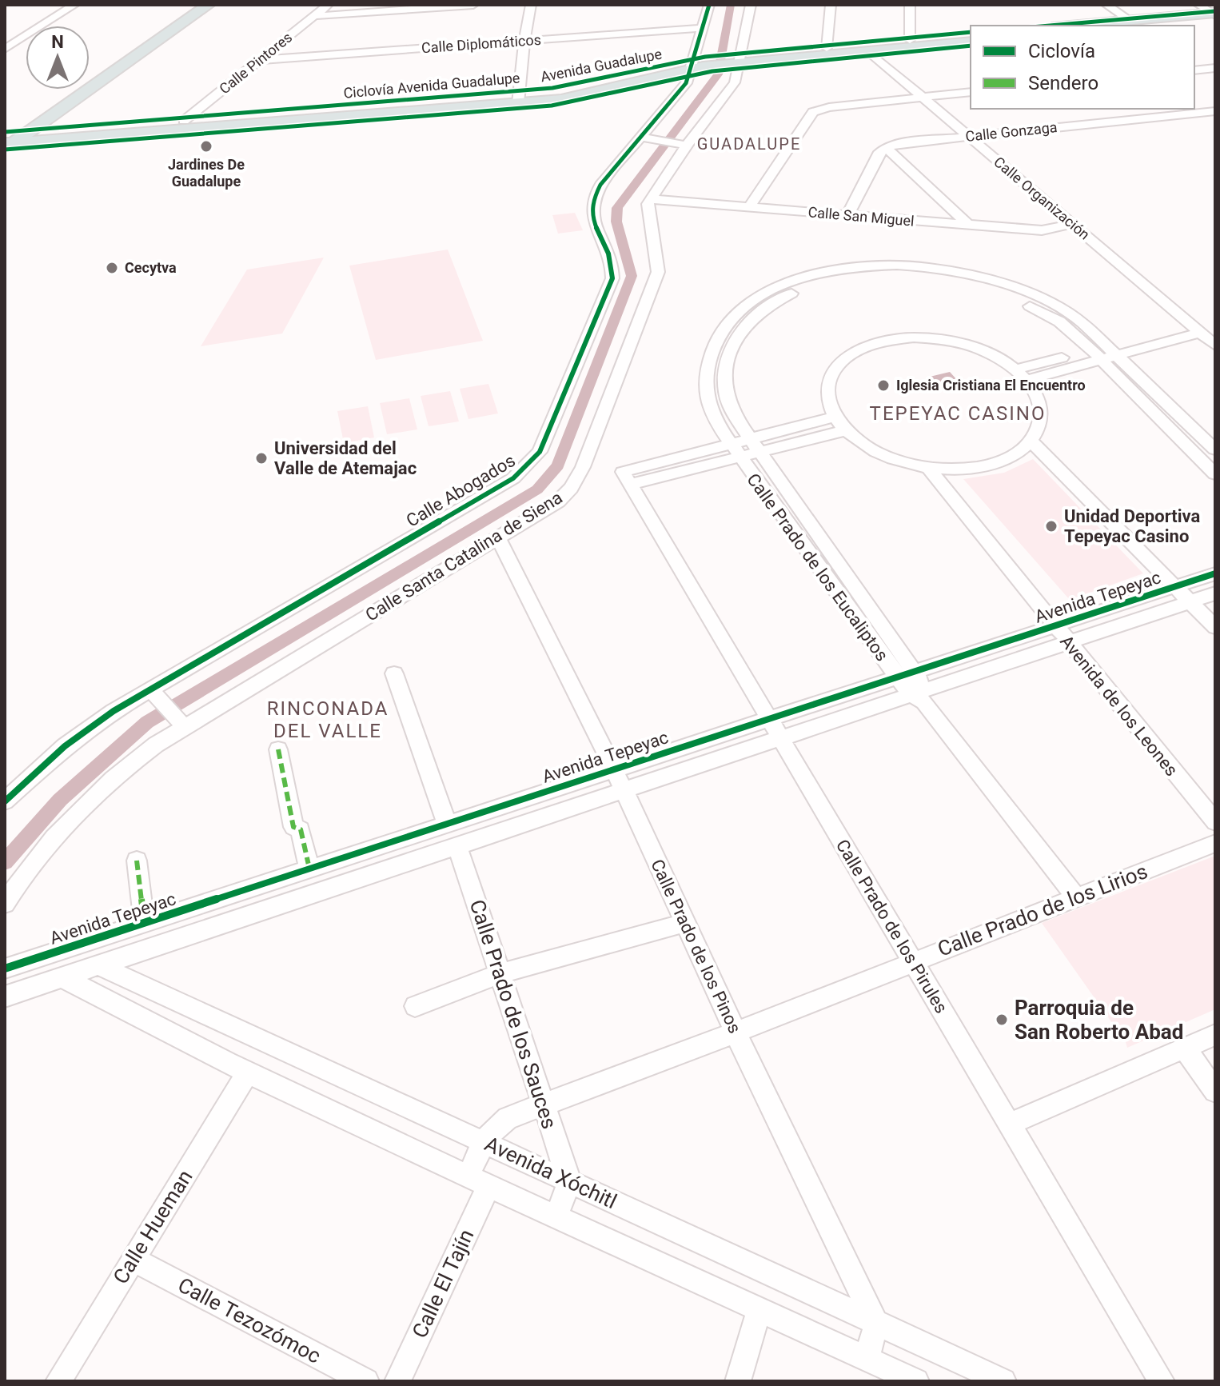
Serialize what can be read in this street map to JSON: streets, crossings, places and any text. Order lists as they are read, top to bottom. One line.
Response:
{"streets":{"main road":["Avenida Guadalupe"],"street":["Calle Diplomáticos","Calle Pintores","Calle Gonzaga","Calle Organización","Calle San Miguel","Calle Abogados","Calle Santa Catalina de Siena","Calle Prado de los Eucaliptos","Avenida Tepeyac","Avenida de los Leones","Calle Prado de los Lirios","Calle Prado de los Pirules","Calle Prado de los Pinos","Calle Prado de los Sauces","Avenida Xóchitl","Calle Hueman","Calle El Tajín","Calle Tezozómoc"],"cycle path":["Ciclovía Avenida Guadalupe"]},"crossings":[["Calle Diplomáticos","Calle Pintores"],["Calle Diplomáticos","Calle Abogados"],["Calle Pintores","Avenida Guadalupe"],["Avenida Guadalupe","Calle Organización"],["Avenida Guadalupe","Calle Abogados"],["Calle Gonzaga","Calle Organización"],["Calle Organización","Calle San Miguel"],["Calle San Miguel","Calle Santa Catalina de Siena"],["Calle Santa Catalina de Siena","Calle Prado de los Pinos"],["Calle Prado de los Eucaliptos","Avenida Tepeyac"],["Calle Prado de los Eucaliptos","Calle Prado de los Lirios"],["Calle Prado de los Eucaliptos","Calle Prado de los Pirules"],["Avenida Tepeyac","Avenida de los Leones"],["Avenida Tepeyac","Calle Prado de los Pirules"],["Avenida Tepeyac","Calle Prado de los Pinos"],["Avenida Tepeyac","Calle Prado de los Sauces"],["Avenida Tepeyac","Avenida Xóchitl"],["Calle Prado de los Lirios","Calle Prado de los Pirules"],["Calle Prado de los Lirios","Calle Prado de los Pinos"],["Calle Prado de los Lirios","Calle Prado de los Sauces"],["Calle Prado de los Lirios","Avenida Xóchitl"],["Calle Prado de los Lirios","Calle El Tajín"],["Calle Prado de los Pinos","Avenida Xóchitl"],["Calle Prado de los Sauces","Avenida Xóchitl"],["Avenida Xóchitl","Calle Hueman"],["Avenida Xóchitl","Calle El Tajín"],["Calle Hueman","Calle Tezozómoc"]],"districts":["GUADALUPE","TEPEYAC CASINO","RINCONADA DEL VALLE"],"places":["Jardines De Guadalupe","Cecytva","Iglesia Cristiana El Encuentro","Universidad del Valle de Atemajac","Unidad Deportiva Tepeyac Casino","Parroquia de San Roberto Abad"],"legend":["Ciclovía","Sendero"],"north":"top"}
